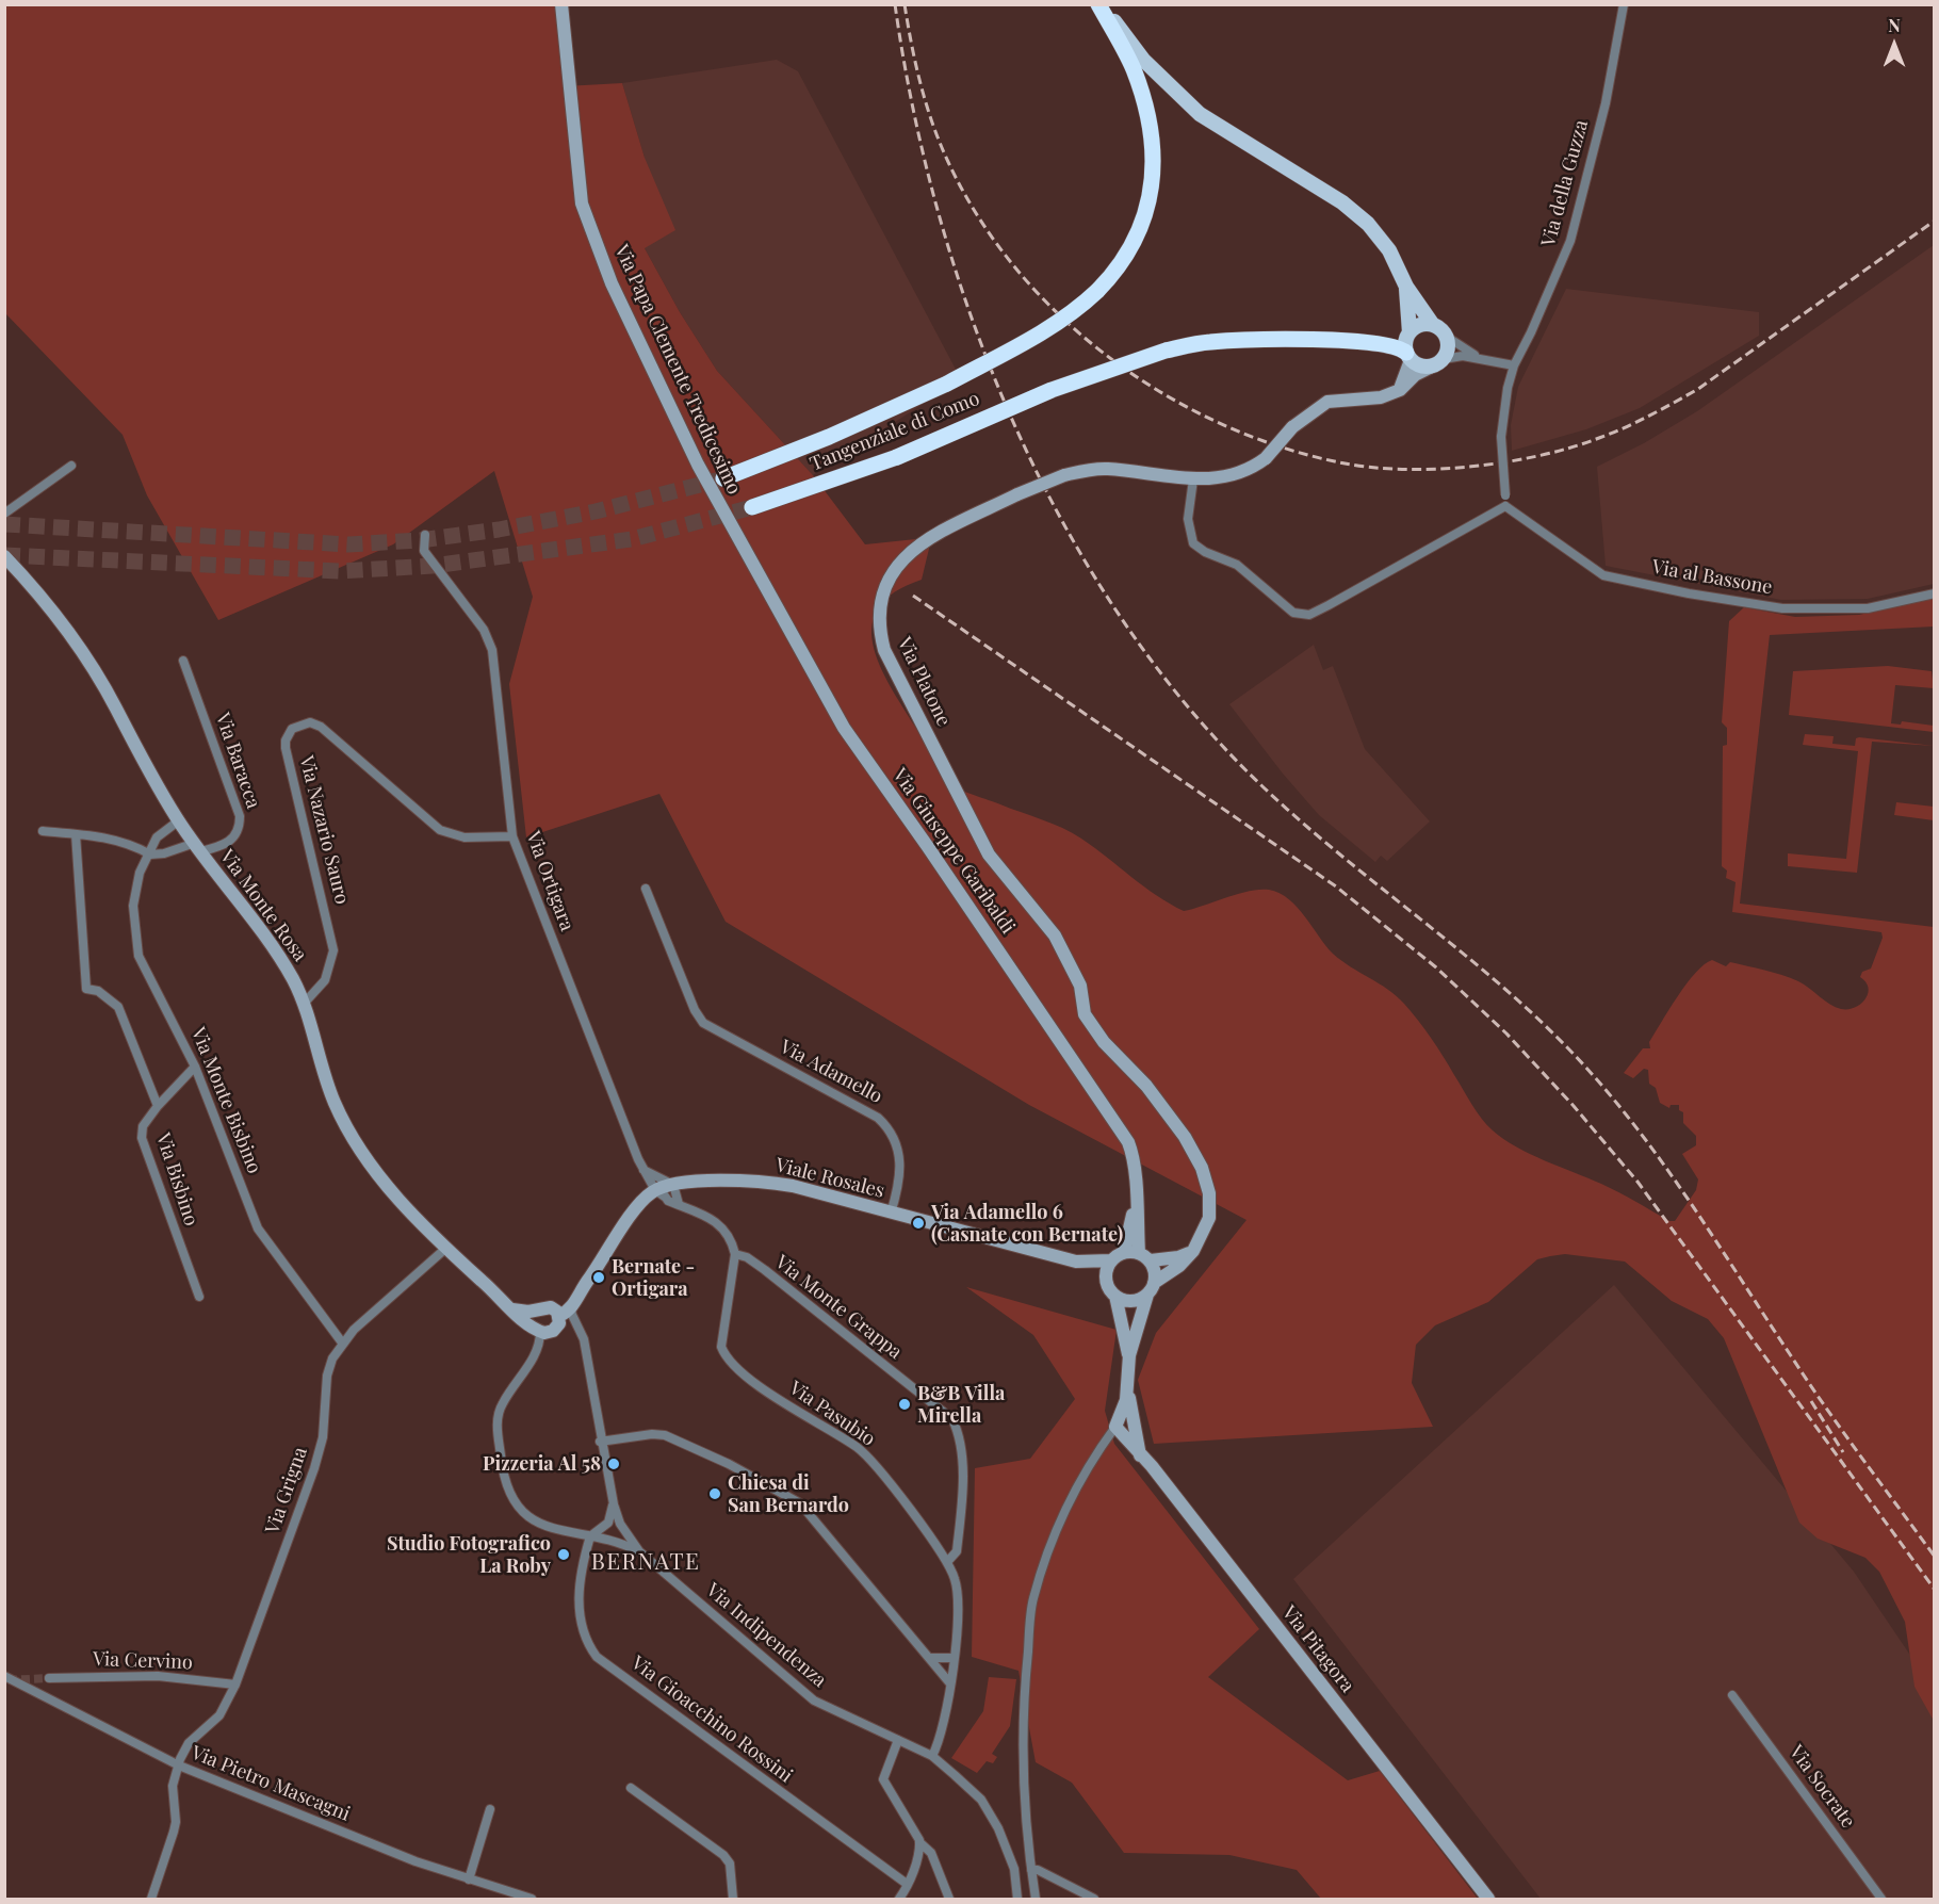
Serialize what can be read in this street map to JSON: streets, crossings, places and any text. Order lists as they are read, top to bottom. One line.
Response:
{"streets":{"highway":["Tangenziale di Como"],"street":["Via della Guzza","Via Papa Clemente Tredicesimo","Via al Bassone","Via Platone","Via Baracca","Via Nazario Sauro","Via Giuseppe Garibaldi","Via Ortigara","Via Monte Rosa","Via Adamello","Via Monte Bisbino","Viale Rosales","Via Bisbino","Via Monte Grappa","Via Pasubio","Via Grigna","Via Indipendenza","Via Pitagora","Via Cervino","Via Gioacchino Rossini","Via Pietro Mascagni","Via Socrate"]},"crossings":[["Via della Guzza","Via al Bassone"],["Via Papa Clemente Tredicesimo","Via Giuseppe Garibaldi"],["Tangenziale di Como","Via Platone"],["Via Baracca","Via Monte Rosa"],["Via Nazario Sauro","Via Ortigara"],["Via Nazario Sauro","Via Monte Rosa"],["Via Ortigara","Viale Rosales"],["Via Monte Rosa","Via Monte Bisbino"],["Via Monte Rosa","Via Grigna"],["Via Adamello","Viale Rosales"],["Via Monte Bisbino","Via Grigna"],["Via Monte Grappa","Via Pasubio"],["Via Pasubio","Via Indipendenza"],["Via Grigna","Via Cervino"],["Via Grigna","Via Pietro Mascagni"]],"districts":["BERNATE"],"places":["Via Adamello 6 (Casnate con Bernate)","Bernate - Ortigara","B&B Villa Mirella","Pizzeria Al 58","Chiesa di San Bernardo","Studio Fotografico La Roby"],"north":"top"}
